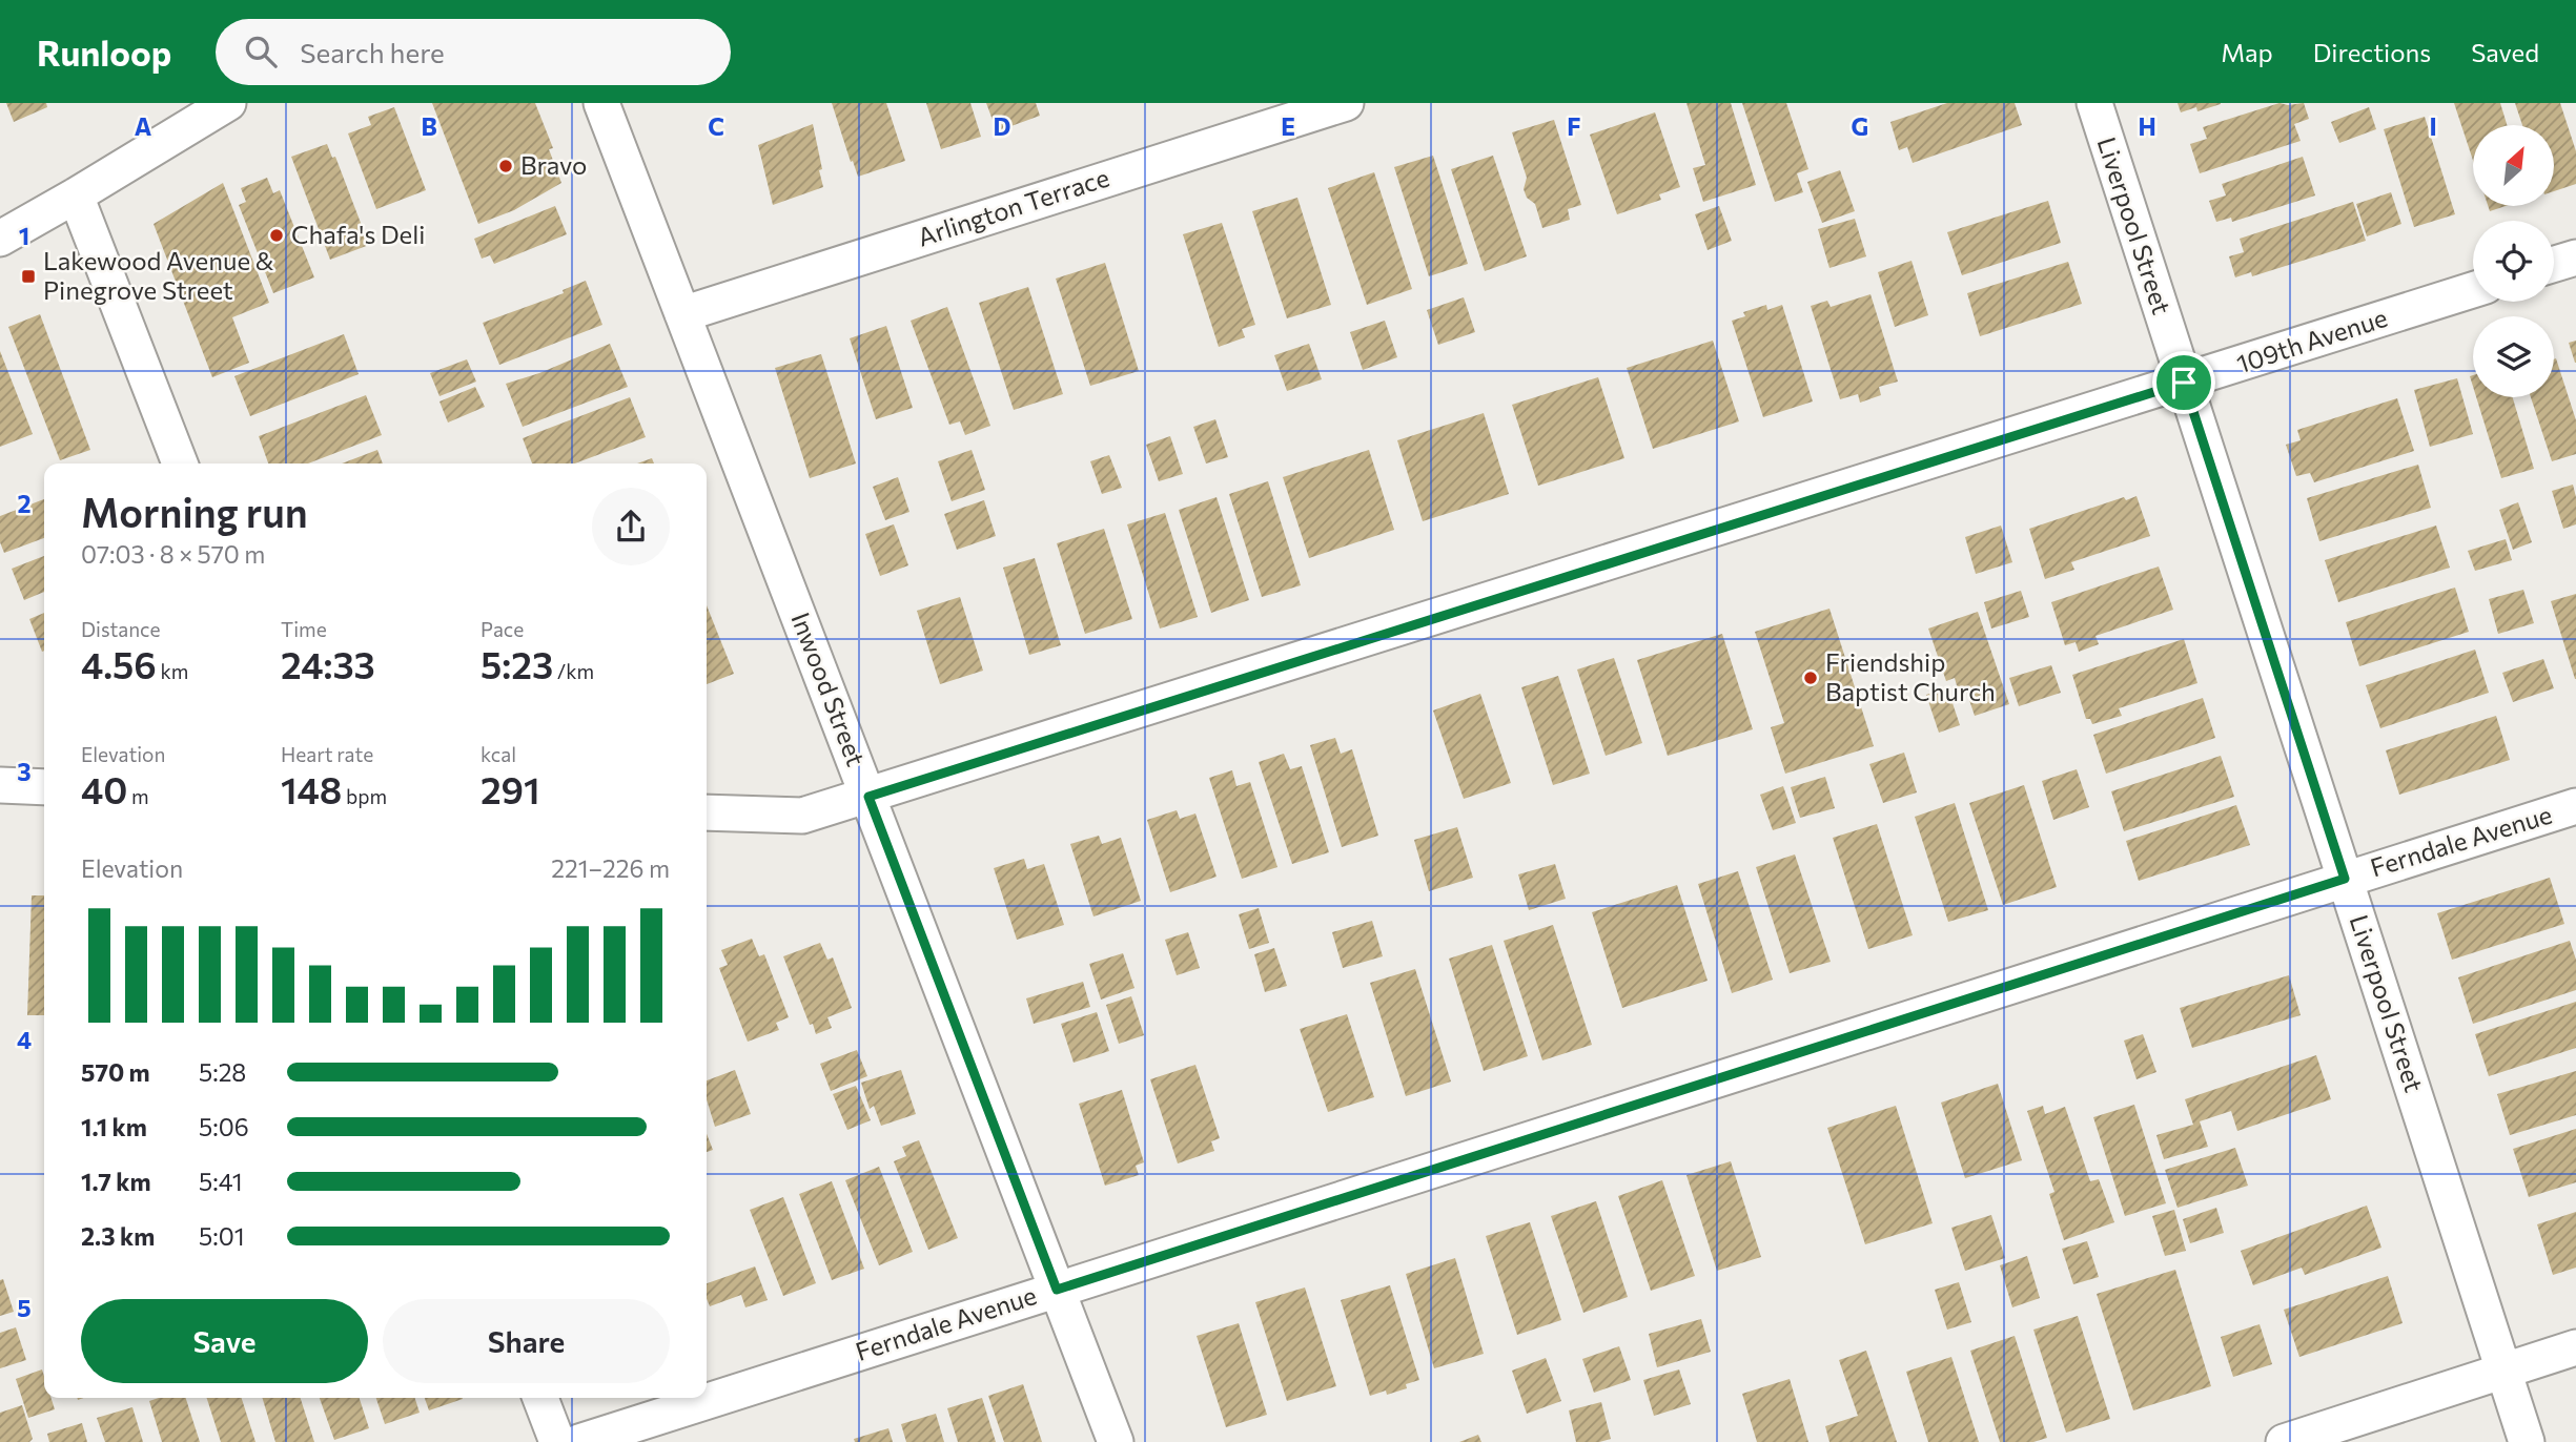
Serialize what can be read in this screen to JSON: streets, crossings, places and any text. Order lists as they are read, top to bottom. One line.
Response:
{"streets":{"street":["Arlington Terrace","Liverpool Street","109th Avenue","Inwood Street","Ferndale Avenue"]},"crossings":[["Arlington Terrace","Inwood Street"],["Liverpool Street","109th Avenue"],["Liverpool Street","Ferndale Avenue"],["109th Avenue","Inwood Street"],["Inwood Street","Ferndale Avenue"]],"places":{"other":["Bravo","Chafa's Deli","Friendship Baptist Church"],"transit":["Lakewood Avenue & Pinegrove Street"]},"north":"top right","page":{"header":"Runloop","search":"Search here","nav":["Map","Directions","Saved"],"heading":["Morning run","07:03 · 8 × 570 m"],"stats":[["Distance","4.56 km"],["Time","24:33"],["Pace","5:23 /km"],["Elevation","40 m"],["Heart rate","148 bpm"],["kcal","291"]],"chart":["Elevation","221–226 m"],"list":[{"name":"570 m","note":"5:28"},{"name":"1.1 km","note":"5:06"},{"name":"1.7 km","note":"5:41"},{"name":"2.3 km","note":"5:01"}],"buttons":["Save","Share"]},"grid":{"columns":["A","B","C","D","E","F","G","H","I"],"rows":["1","2","3","4","5"]}}
